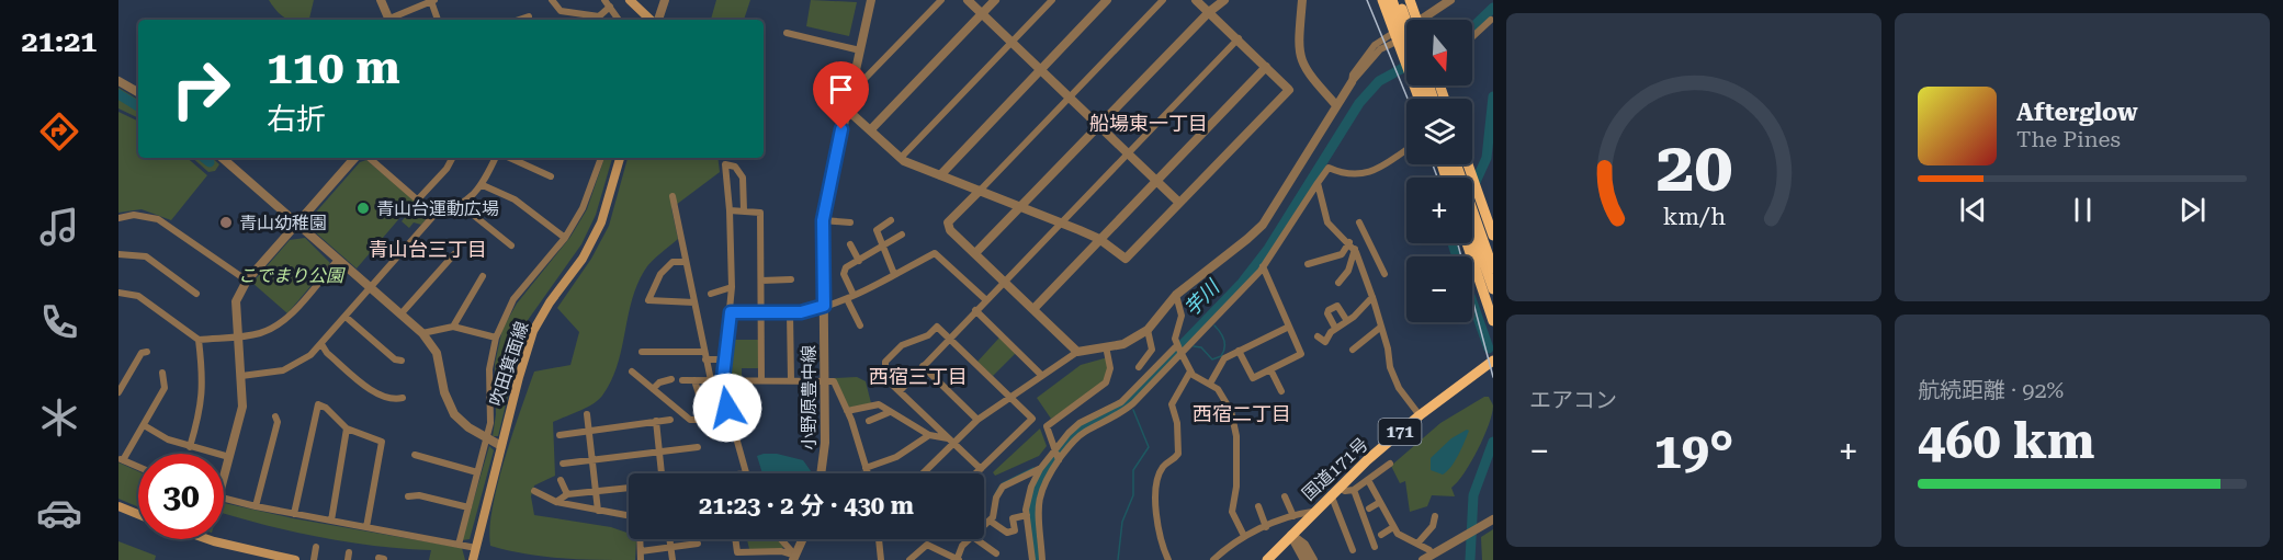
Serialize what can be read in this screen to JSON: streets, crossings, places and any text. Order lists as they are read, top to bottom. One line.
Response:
{"streets":{"highway":["171","国道171号"],"main road":["吹田箕面線"],"street":["小野原豊中線"]},"districts":["船場東一丁目","青山台三丁目","西宿三丁目","西宿二丁目"],"water":["芋川"],"parks":["こでまり公園"],"places":["青山台運動広場","青山幼稚園"],"north":"bottom","page":{"tabs":"21:21","map_buttons":["+","−"],"turn":["110 m","右折"],"song":["Afterglow","The Pines"],"tile":["エアコン",["航続距離 · 92%","460 km"]],"heat":["−","19°","+"],"limit":"30","trip":"21:23 · 2 分 · 430 m","gauge":["20","km/h"]}}
